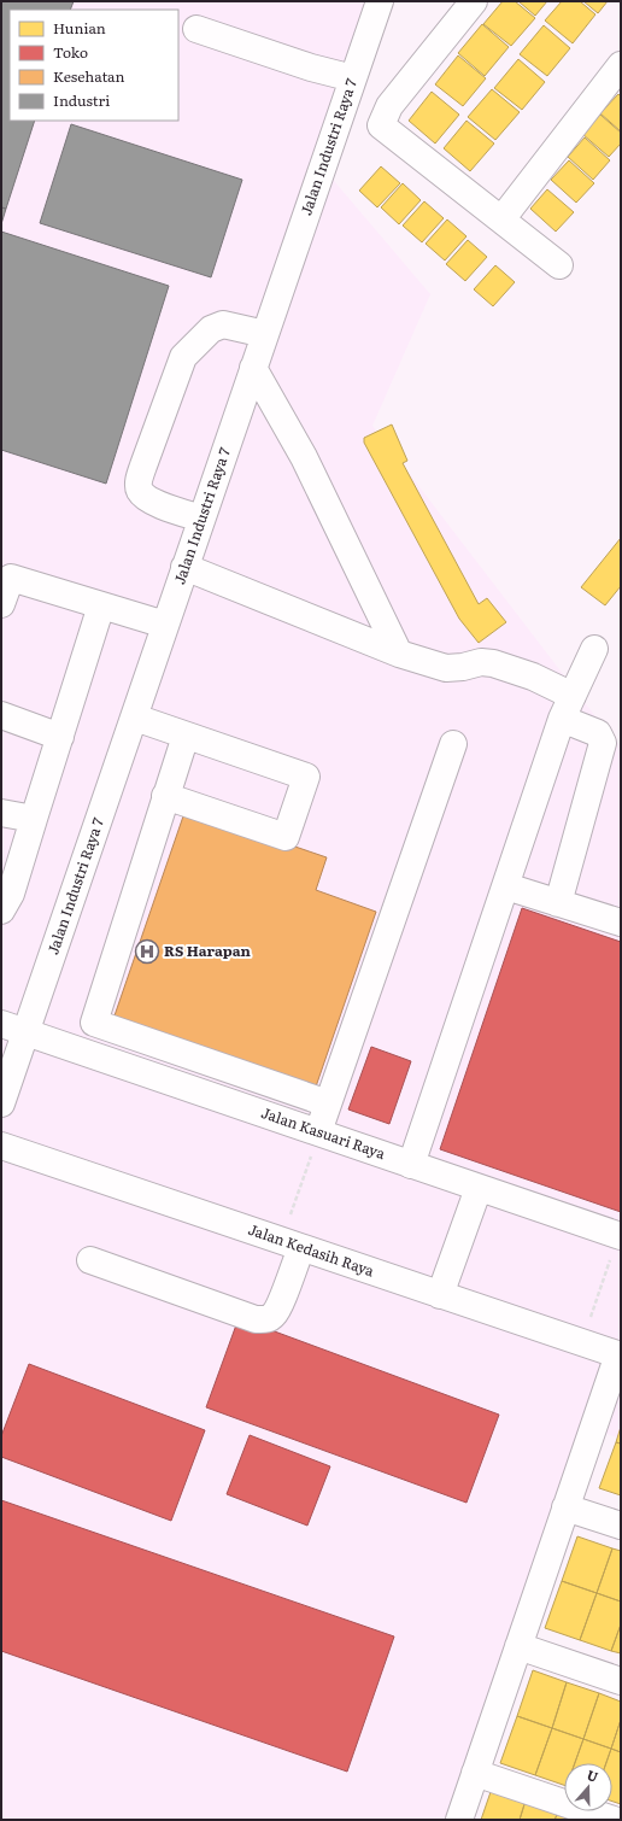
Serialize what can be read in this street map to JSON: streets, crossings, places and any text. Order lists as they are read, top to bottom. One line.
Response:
{"streets":{"street":["Jalan Industri Raya 7","Jalan Kasuari Raya","Jalan Kedasih Raya"]},"crossings":[["Jalan Industri Raya 7","Jalan Kasuari Raya"]],"places":{"hospital":["RS Harapan"]},"legend":["Hunian","Toko","Kesehatan","Industri"],"north":"top"}
